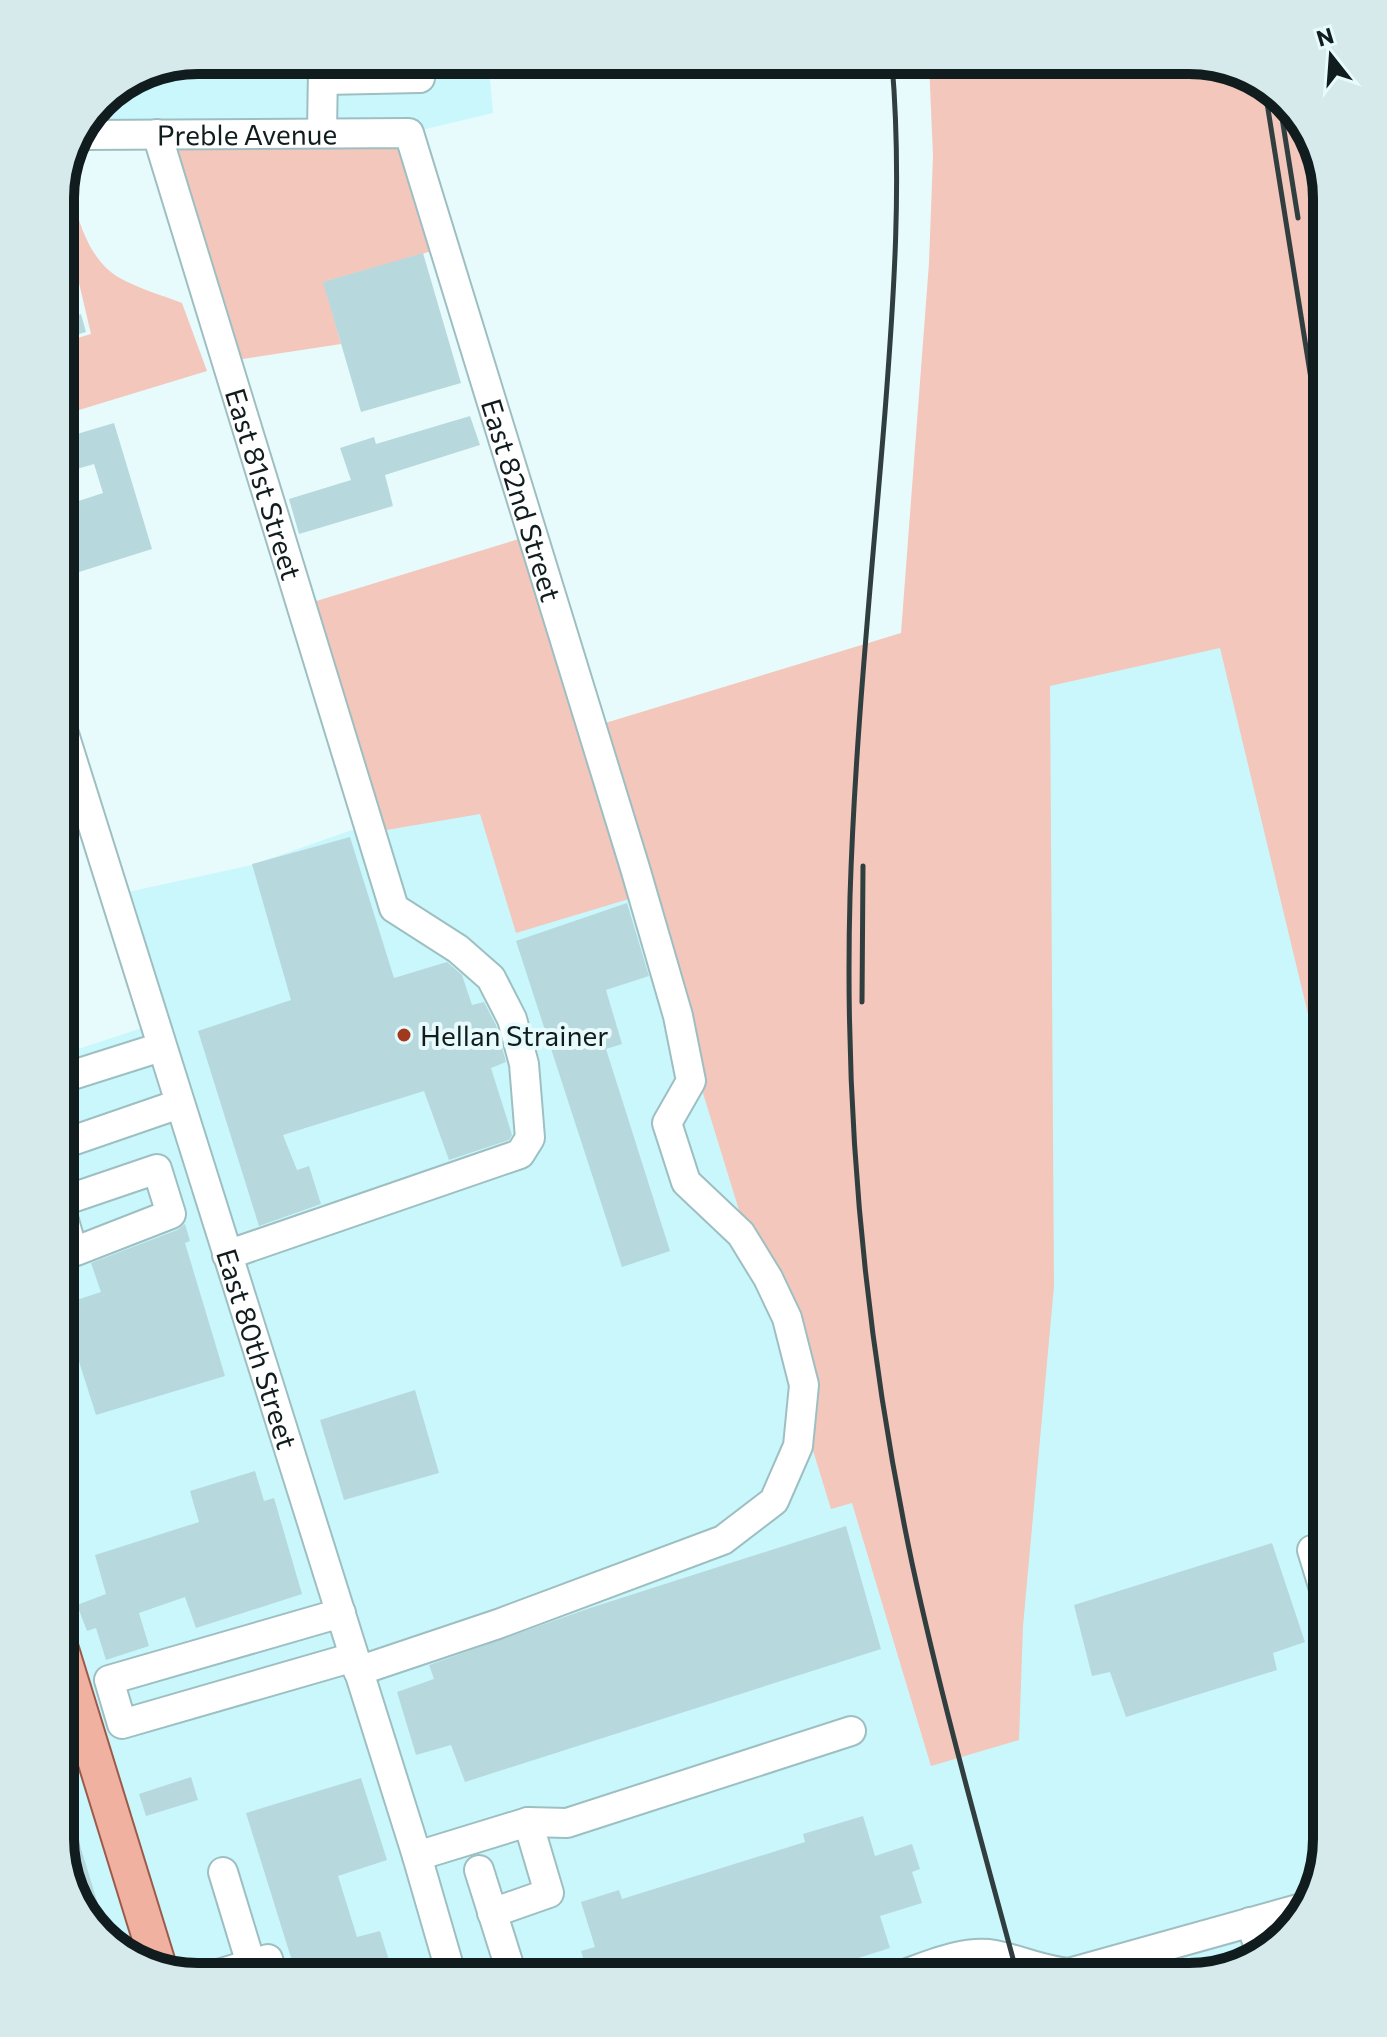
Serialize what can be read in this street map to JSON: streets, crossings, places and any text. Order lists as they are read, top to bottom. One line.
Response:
{"streets":{"street":["Preble Avenue","East 81st Street","East 82nd Street","East 80th Street"]},"crossings":[["Preble Avenue","East 81st Street"],["Preble Avenue","East 82nd Street"],["East 81st Street","East 80th Street"],["East 82nd Street","East 80th Street"]],"places":["Hellan Strainer"],"north":"top"}
